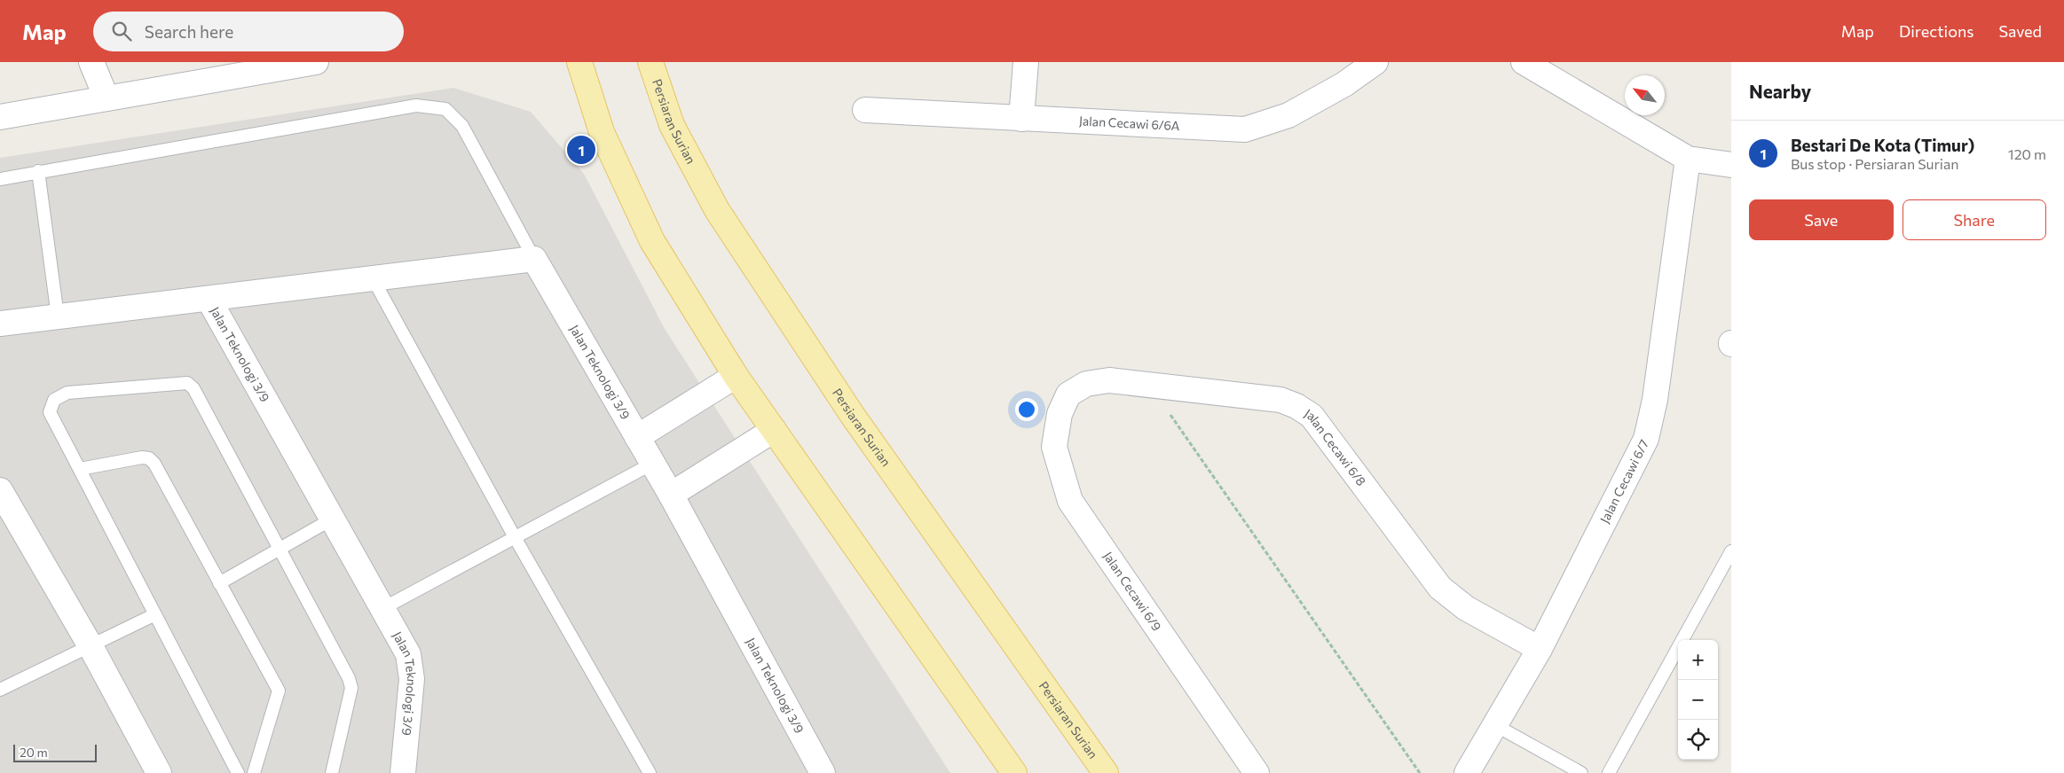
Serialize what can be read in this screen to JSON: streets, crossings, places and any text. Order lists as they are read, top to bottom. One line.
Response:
{"streets":{"main road":["Persiaran Surian"],"street":["Jalan Cecawi 6/6A","Jalan Teknologi 3/9","Jalan Cecawi 6/8","Jalan Cecawi 6/7","Jalan Cecawi 6/9"]},"crossings":[["Jalan Cecawi 6/8","Jalan Cecawi 6/7"],["Jalan Cecawi 6/8","Jalan Cecawi 6/9"]],"scale_bar":"20 m","north":"top left","page":{"header":"Map","search":"Search here","nav":["Map","Directions","Saved"],"heading":"Nearby","list":[{"mark":"1","name":"Bestari De Kota (Timur)","note":"Bus stop · Persiaran Surian","value":"120 m"}],"pins":"1","buttons":["Save","Share"],"map_buttons":["+","−"],"scale":"20 m"}}
